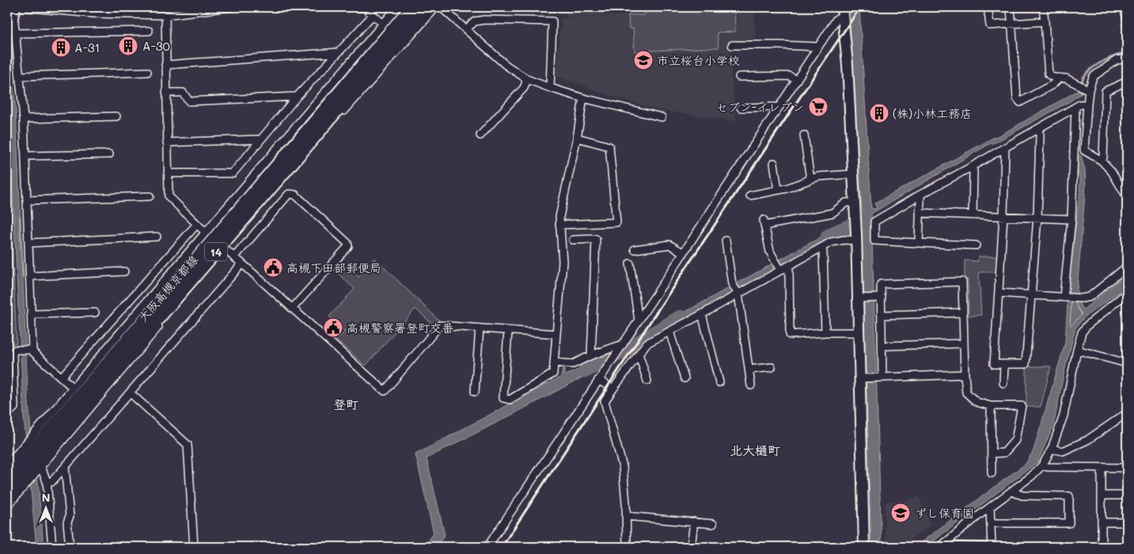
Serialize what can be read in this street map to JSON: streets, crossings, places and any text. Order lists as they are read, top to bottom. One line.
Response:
{"streets":{"main road":["14","大阪高槻京都線"]},"districts":["登町","北大樋町"],"places":{"building":["A-30","A-31","(株)小林工務店"],"school or university":["市立桜台小学校","ずし保育園"],"supermarket":["セブン-イレブン"],"public building":["高槻下田部郵便局","高槻警察署登町交番"]},"north":"top"}
